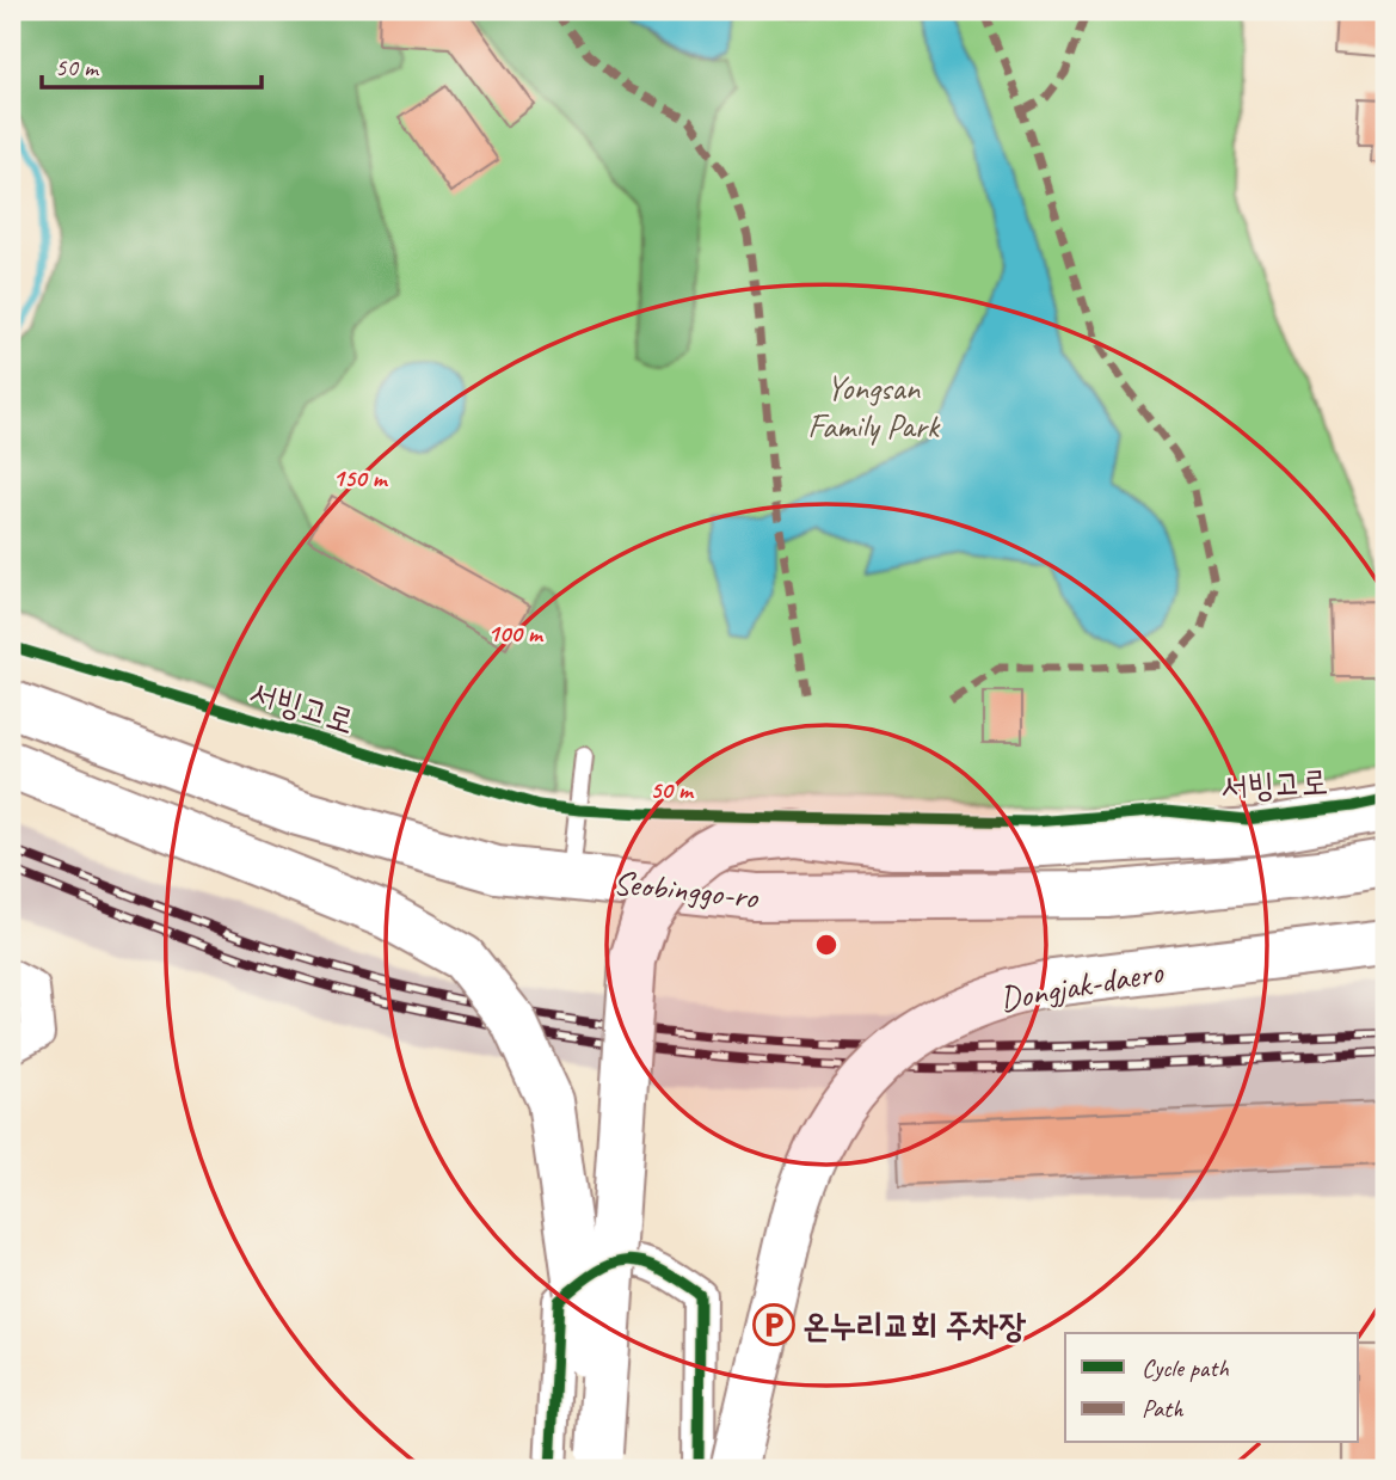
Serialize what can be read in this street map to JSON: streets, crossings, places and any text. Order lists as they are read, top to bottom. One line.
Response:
{"streets":{"main road":["Seobinggo-ro","Dongjak-daero"],"cycle path":["서빙고로"]},"parks":["Yongsan Family Park"],"places":{"parking":["온누리교회 주차장"]},"legend":["Cycle path","Path"],"scale_bar":"50 m","rings":["150 m","100 m","50 m"]}
